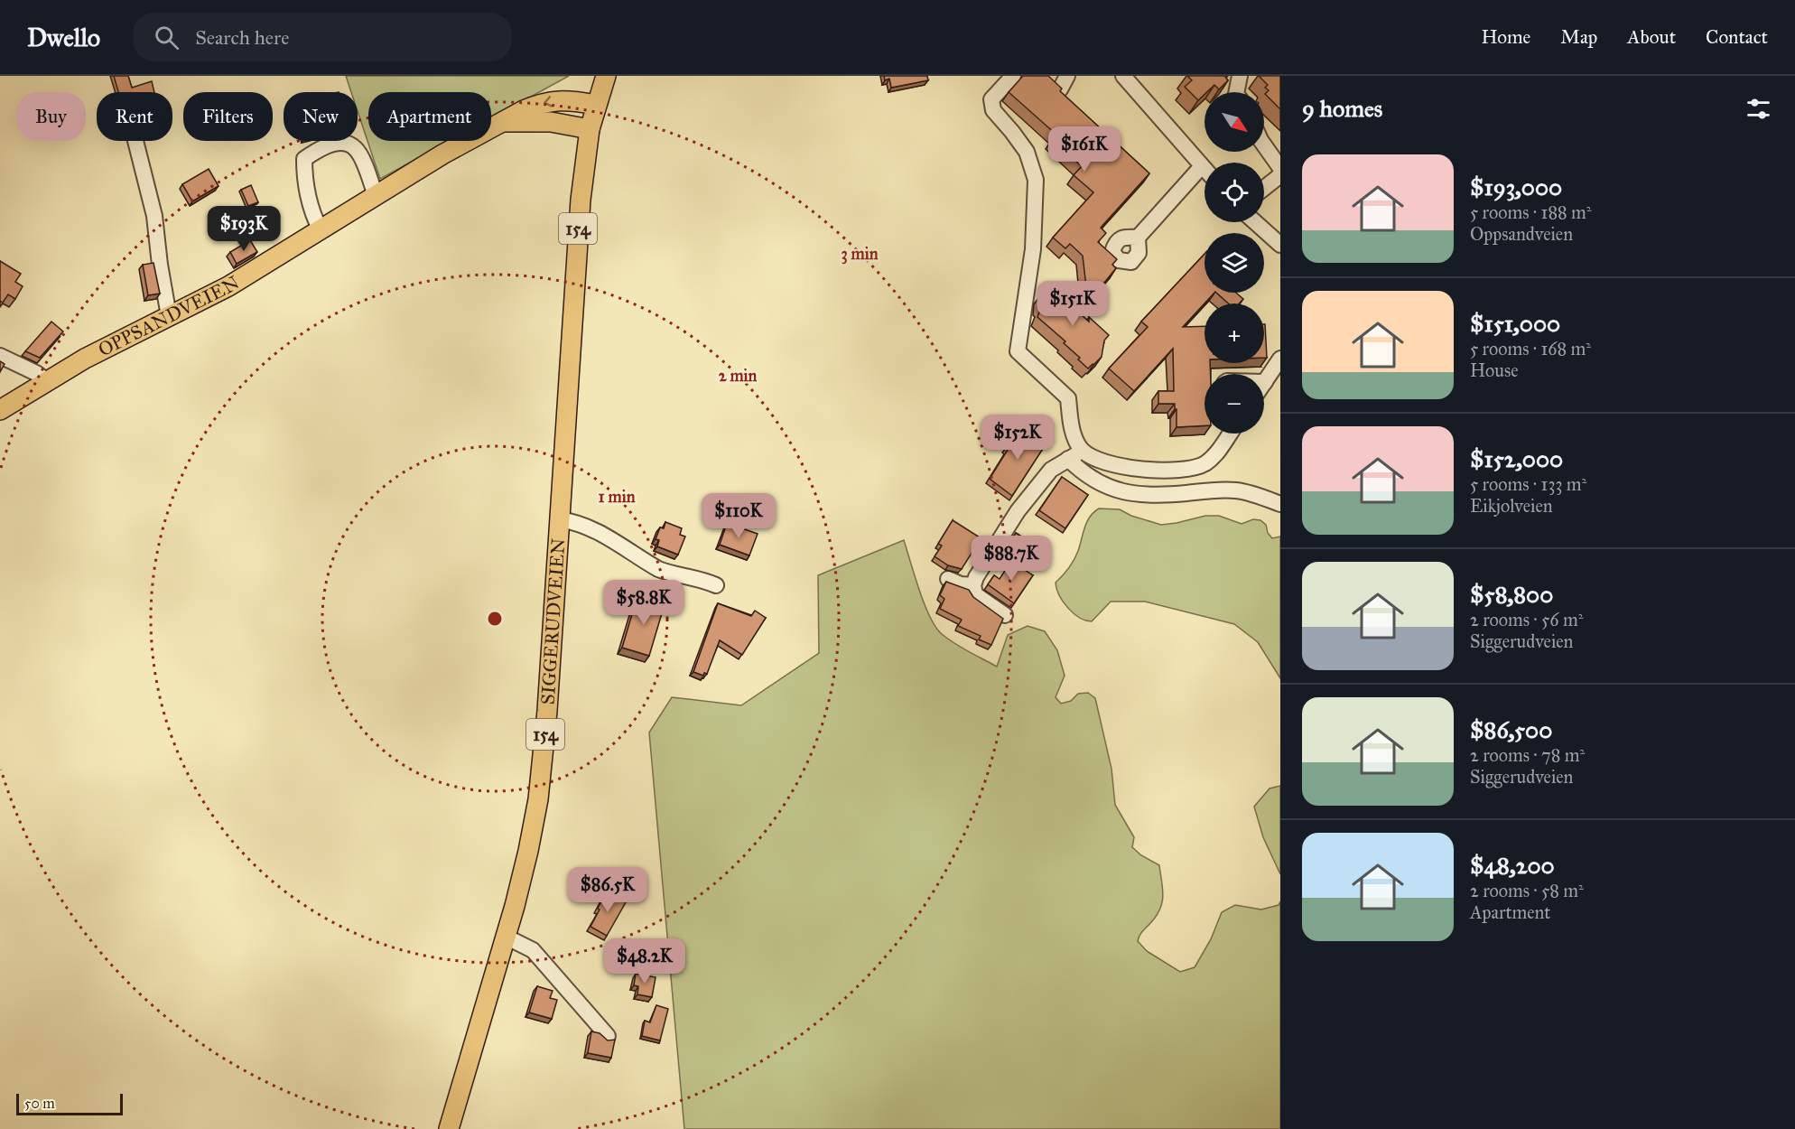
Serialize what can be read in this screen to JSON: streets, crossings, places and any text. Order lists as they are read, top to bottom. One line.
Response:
{"streets":{"main road":["154","OPPSANDVEIEN","SIGGERUDVEIEN"]},"crossings":[["154","OPPSANDVEIEN"],["154","SIGGERUDVEIEN"],["OPPSANDVEIEN","SIGGERUDVEIEN"]],"scale_bar":"50 m","north":"bottom right","page":{"header":"Dwello","search":"Search here","nav":["Home","Map","About","Contact"],"heading":"9 homes","map_buttons":["+","−"],"chip":["Buy","Rent","Filters","New","Apartment"],"price":["$161K","$193K","$151K","$152K","$110K","$88.7K","$58.8K","$86.5K","$48.2K"],"list":[{"name":"$193,000","note":"5 rooms · 188 m² · Oppsandveien"},{"name":"$151,000","note":"5 rooms · 168 m² · House"},{"name":"$152,000","note":"5 rooms · 133 m² · Eikjolveien"},{"name":"$58,800","note":"2 rooms · 56 m² · Siggerudveien"},{"name":"$86,500","note":"2 rooms · 78 m² · Siggerudveien"},{"name":"$48,200","note":"2 rooms · 58 m² · Apartment"}],"scale":"50 m"},"rings":["3 min","2 min","1 min"]}
